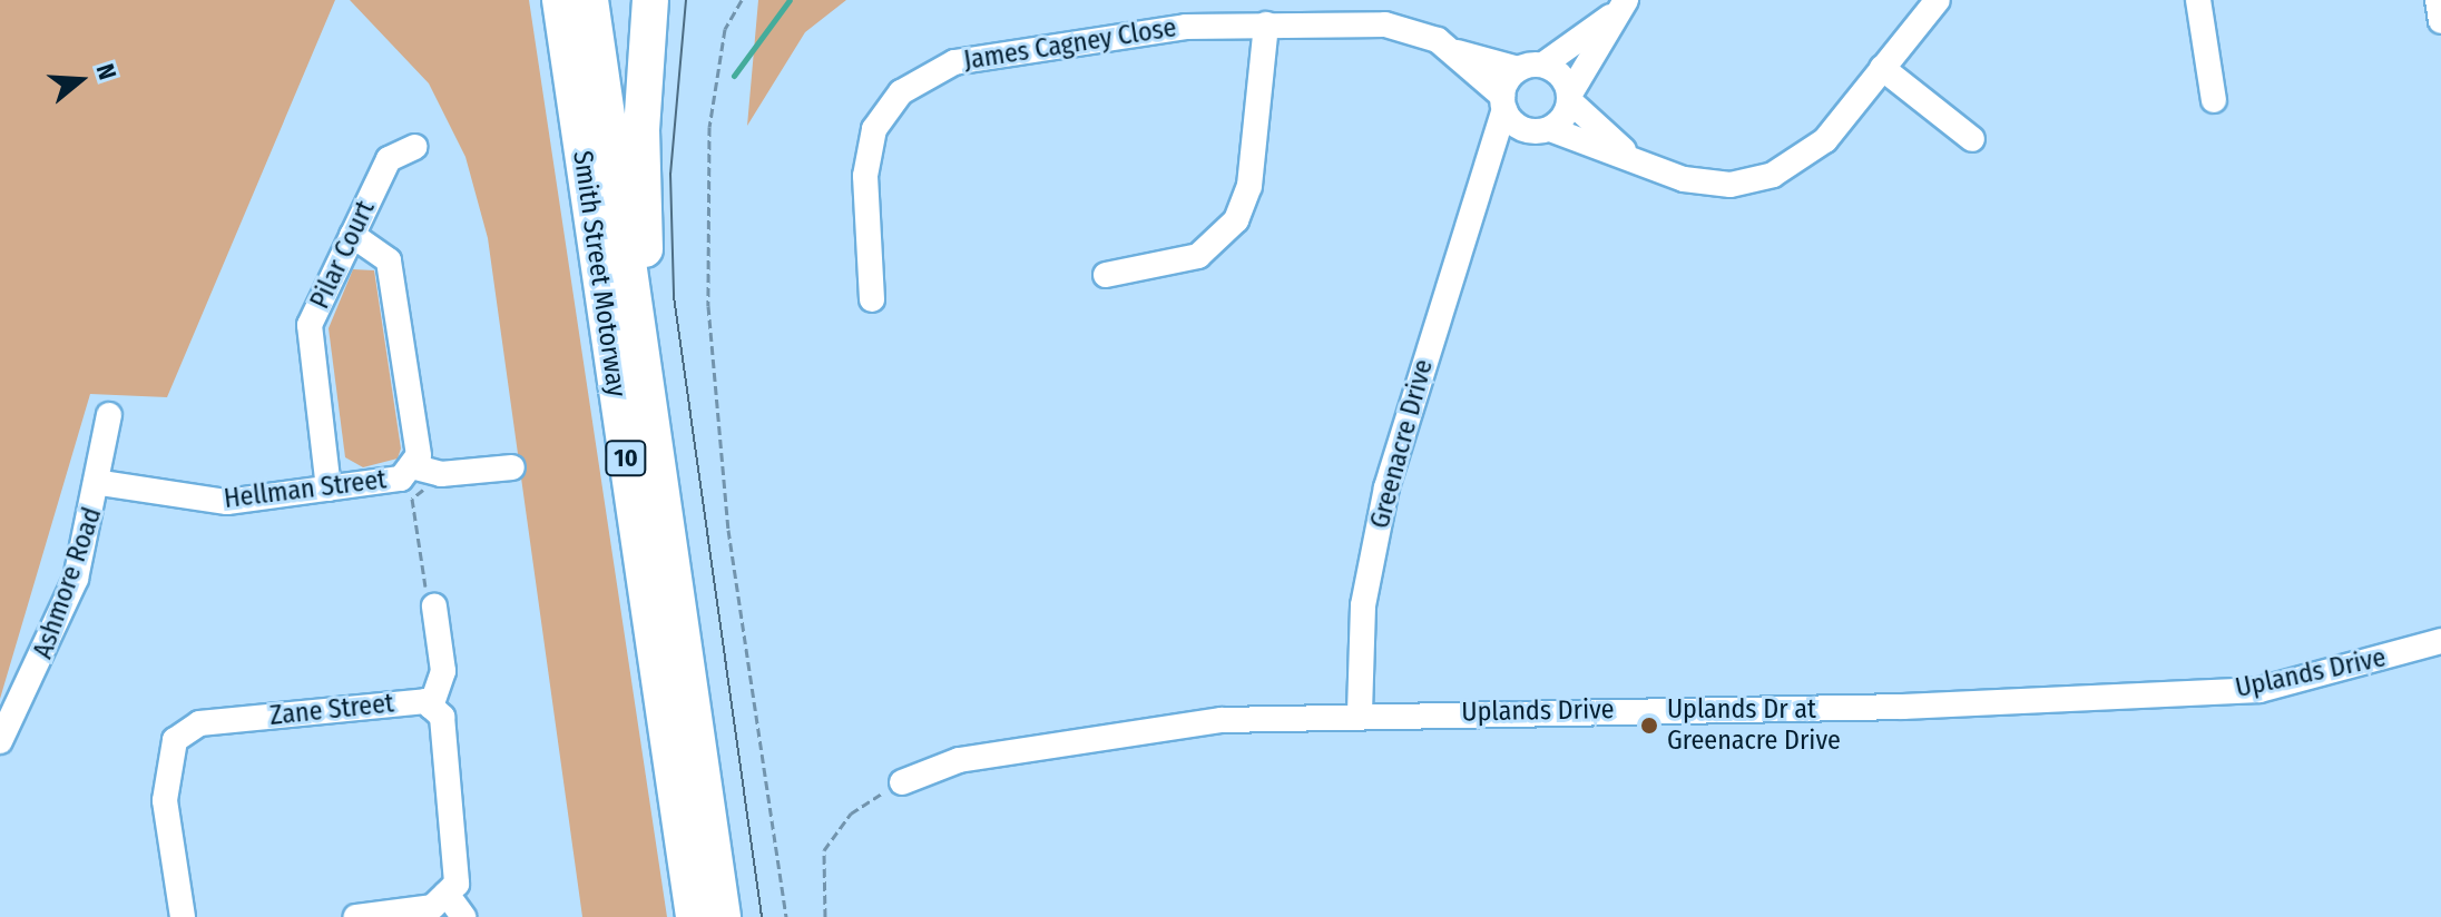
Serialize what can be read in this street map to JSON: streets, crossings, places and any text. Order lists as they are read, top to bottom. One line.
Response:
{"streets":{"highway":["Smith Street Motorway","10"],"street":["James Cagney Close","Pilar Court","Greenacre Drive","Hellman Street","Ashmore Road","Uplands Drive","Zane Street"]},"crossings":[["James Cagney Close","Greenacre Drive"],["Pilar Court","Hellman Street"],["Greenacre Drive","Uplands Drive"],["Hellman Street","Ashmore Road"]],"places":["Uplands Dr at Greenacre Drive"],"north":"right"}
